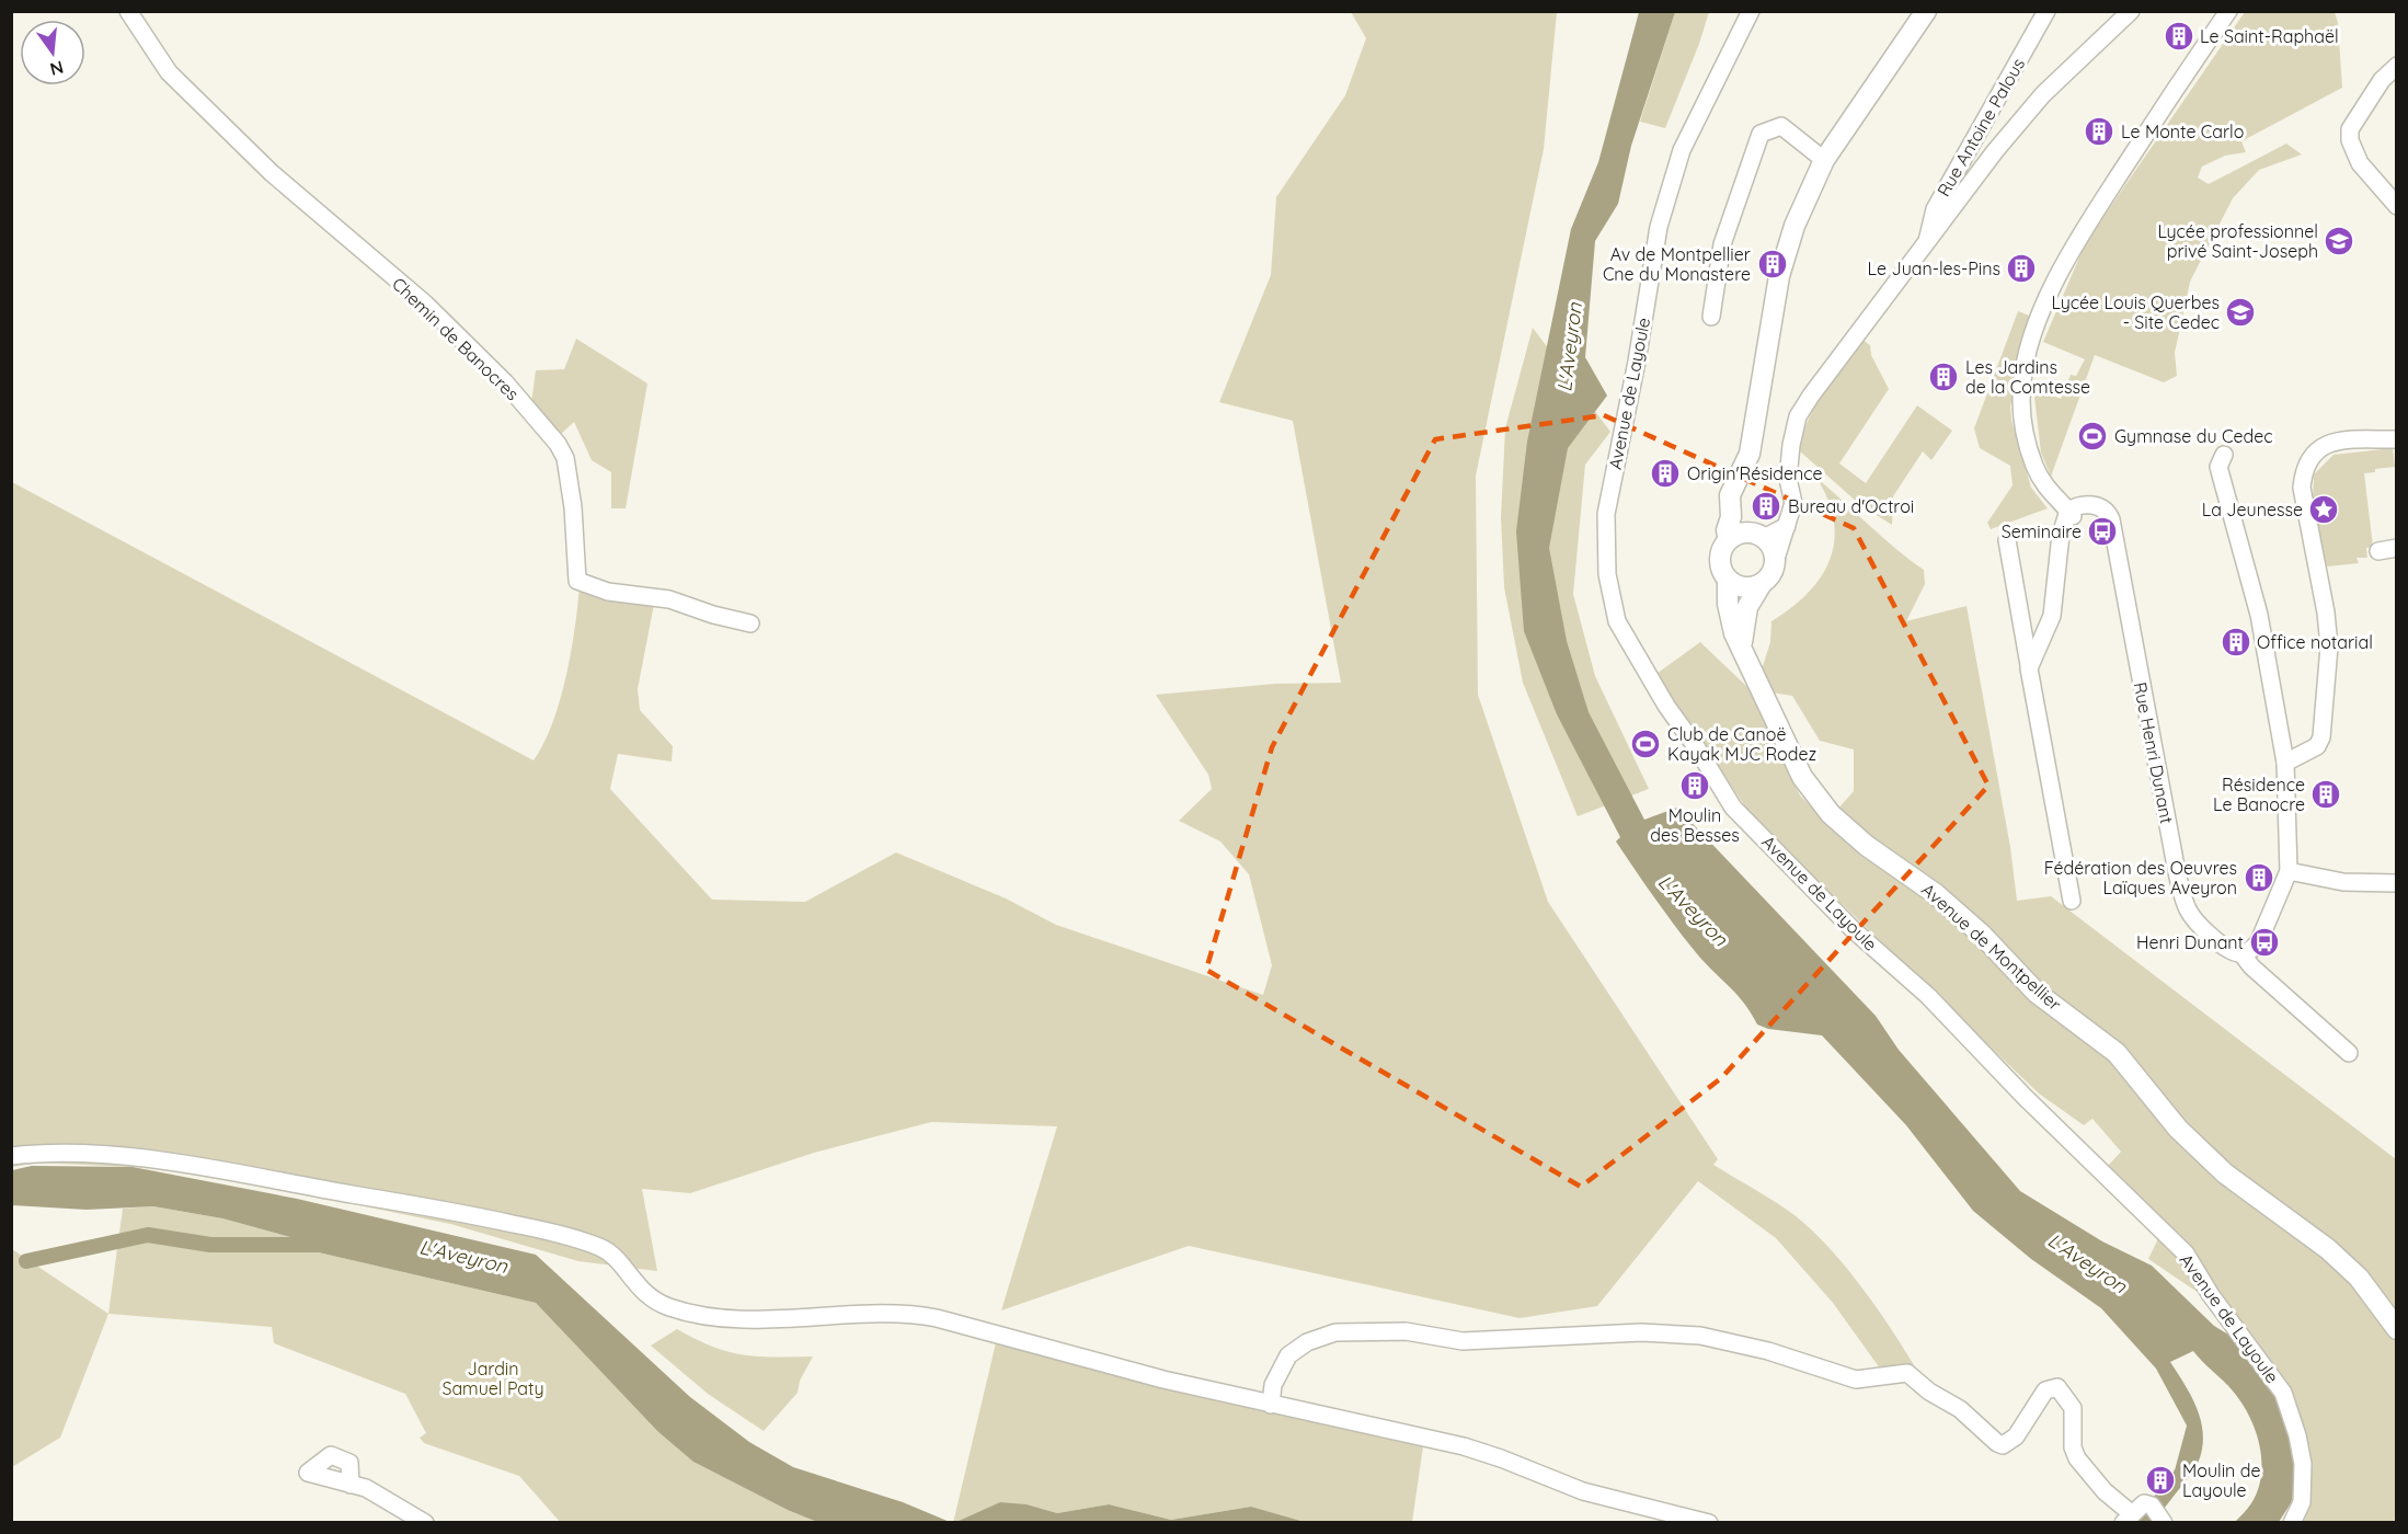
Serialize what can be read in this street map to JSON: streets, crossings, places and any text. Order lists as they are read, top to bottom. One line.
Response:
{"streets":{"main road":["Avenue de Montpellier"],"street":["Rue Antoine Palous","Chemin de Banocres","Avenue de Layoule","Rue Henri Dunant"]},"water":["L'Aveyron"],"parks":["Jardin Samuel Paty"],"places":{"building":["Le Saint-Raphaël","Le Monte Carlo","Av de Montpellier Cne du Monastere","Le Juan-les-Pins","Les Jardins de la Comtesse","Origin'Résidence","Bureau d'Octroi","Office notarial","Moulin des Besses","Résidence Le Banocre","Fédération des Oeuvres Laïques Aveyron","Moulin de Layoule"],"school or university":["Lycée professionnel privé Saint-Joseph","Lycée Louis Querbes - Site Cedec"],"sports":["Gymnase du Cedec","Club de Canoë Kayak MJC Rodez"],"place":["La Jeunesse"],"bus stop":["Seminaire","Henri Dunant"]},"north":"bottom"}
